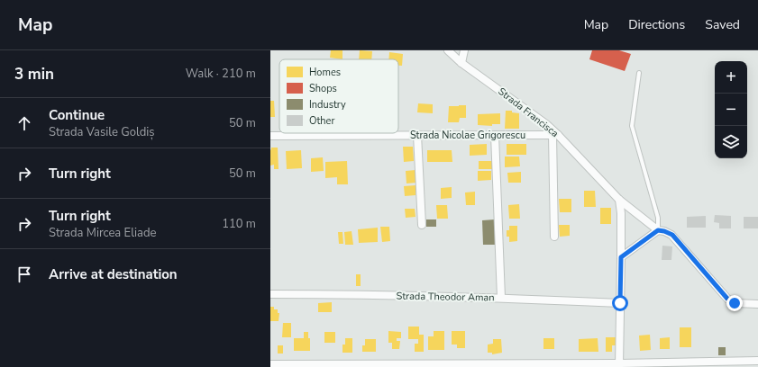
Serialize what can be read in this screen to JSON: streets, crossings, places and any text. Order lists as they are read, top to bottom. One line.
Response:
{"streets":{"street":["Strada Francisca","Strada Nicolae Grigorescu","Strada Theodor Aman"]},"crossings":[["Strada Francisca","Strada Nicolae Grigorescu"]],"legend":["Homes","Shops","Industry","Other"],"page":{"header":"Map","nav":["Map","Directions","Saved"],"heading":["3 min","Walk · 210 m"],"map_buttons":["+","−"],"list":[["Continue","Strada Vasile Goldiș","50 m"],["Turn right","50 m"],["Turn right","Strada Mircea Eliade","110 m"],"Arrive at destination"]}}
